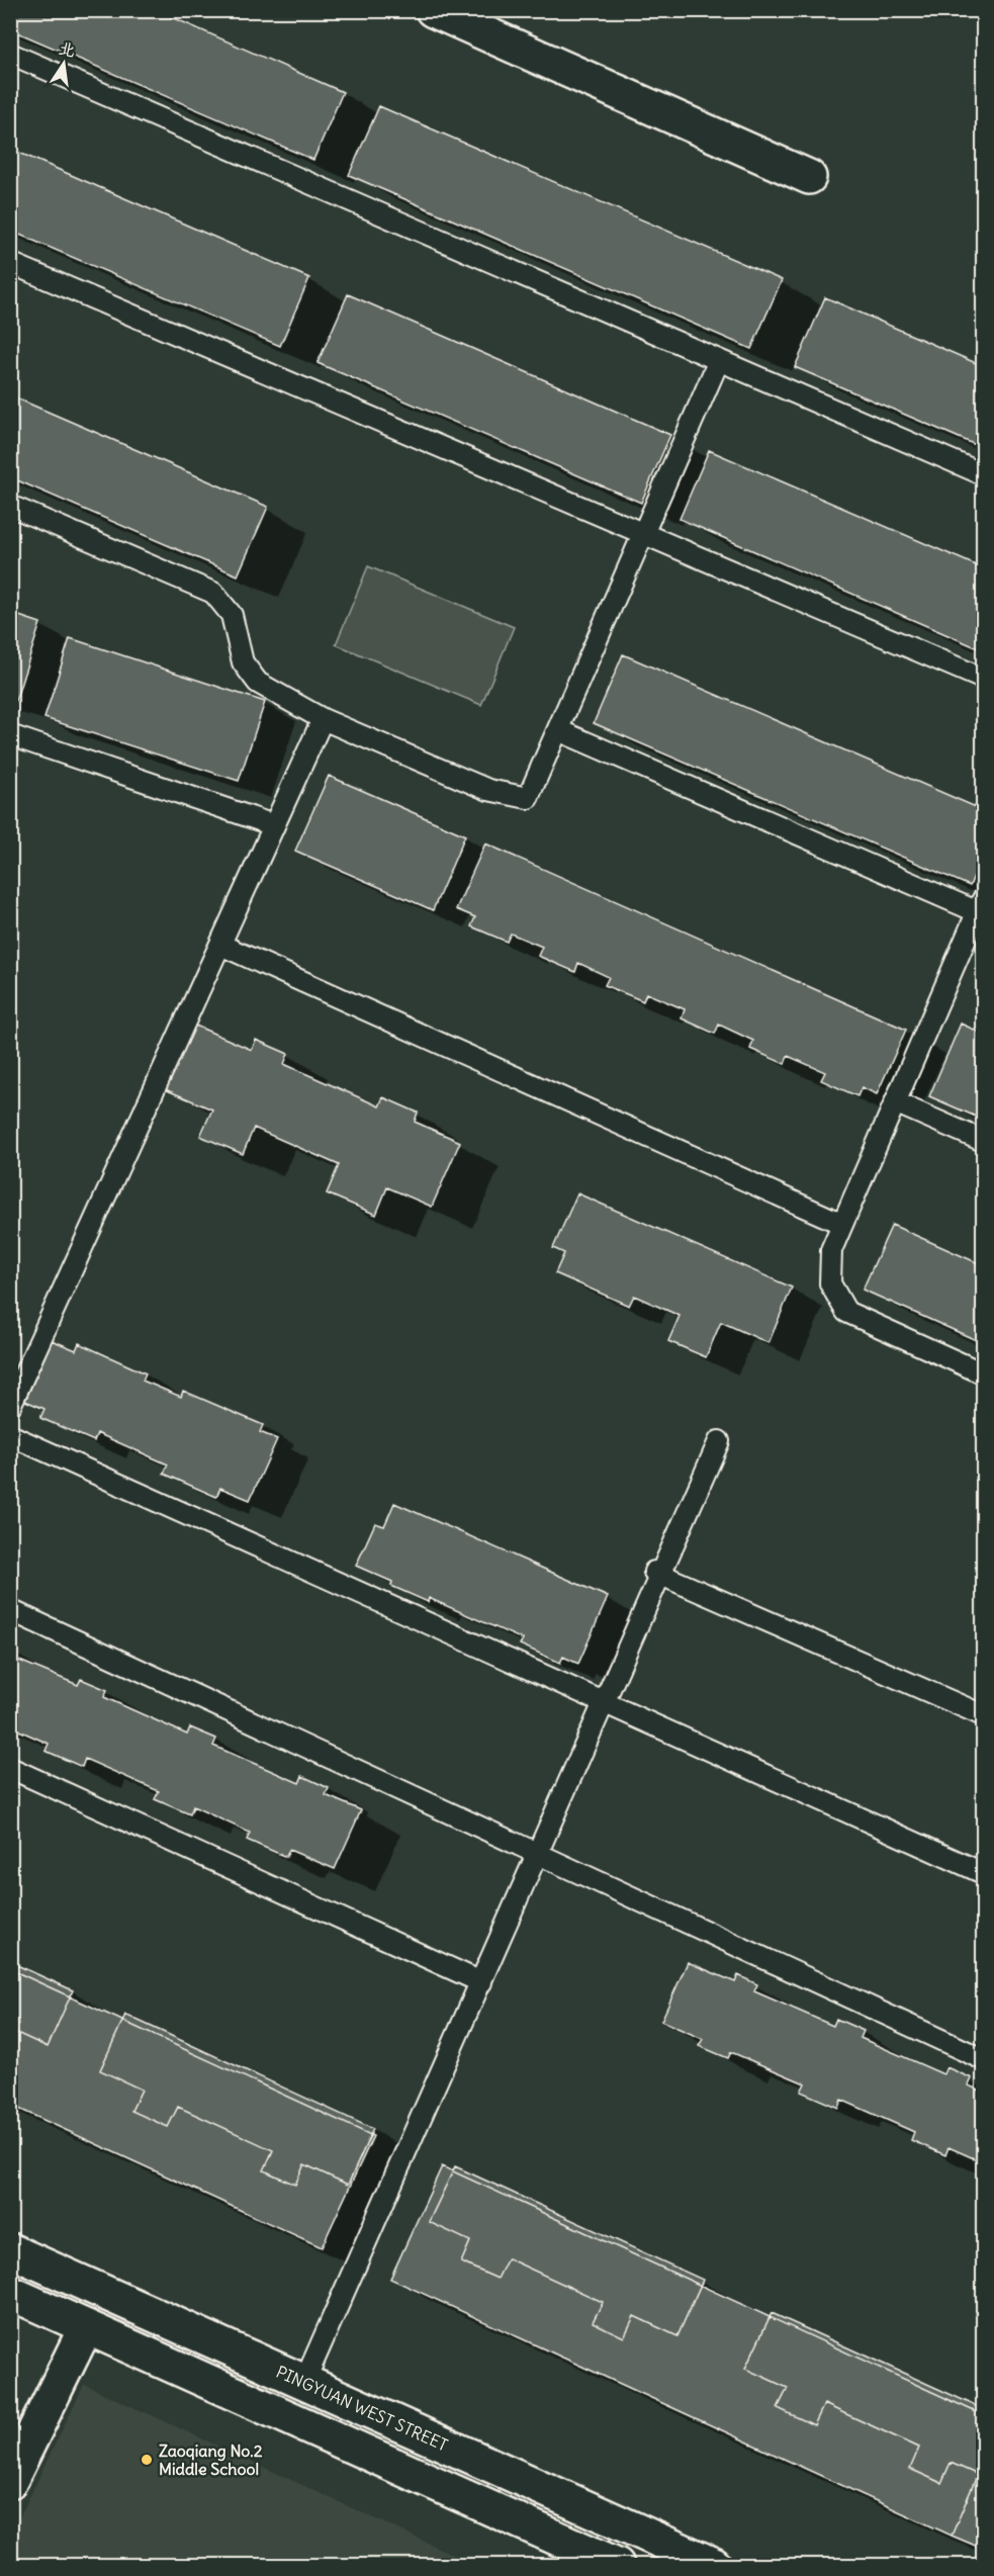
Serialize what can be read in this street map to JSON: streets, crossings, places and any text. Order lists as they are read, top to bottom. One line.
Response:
{"streets":{"main road":["PINGYUAN WEST STREET"]},"places":["Zaoqiang No.2 Middle School"],"north":"top"}
